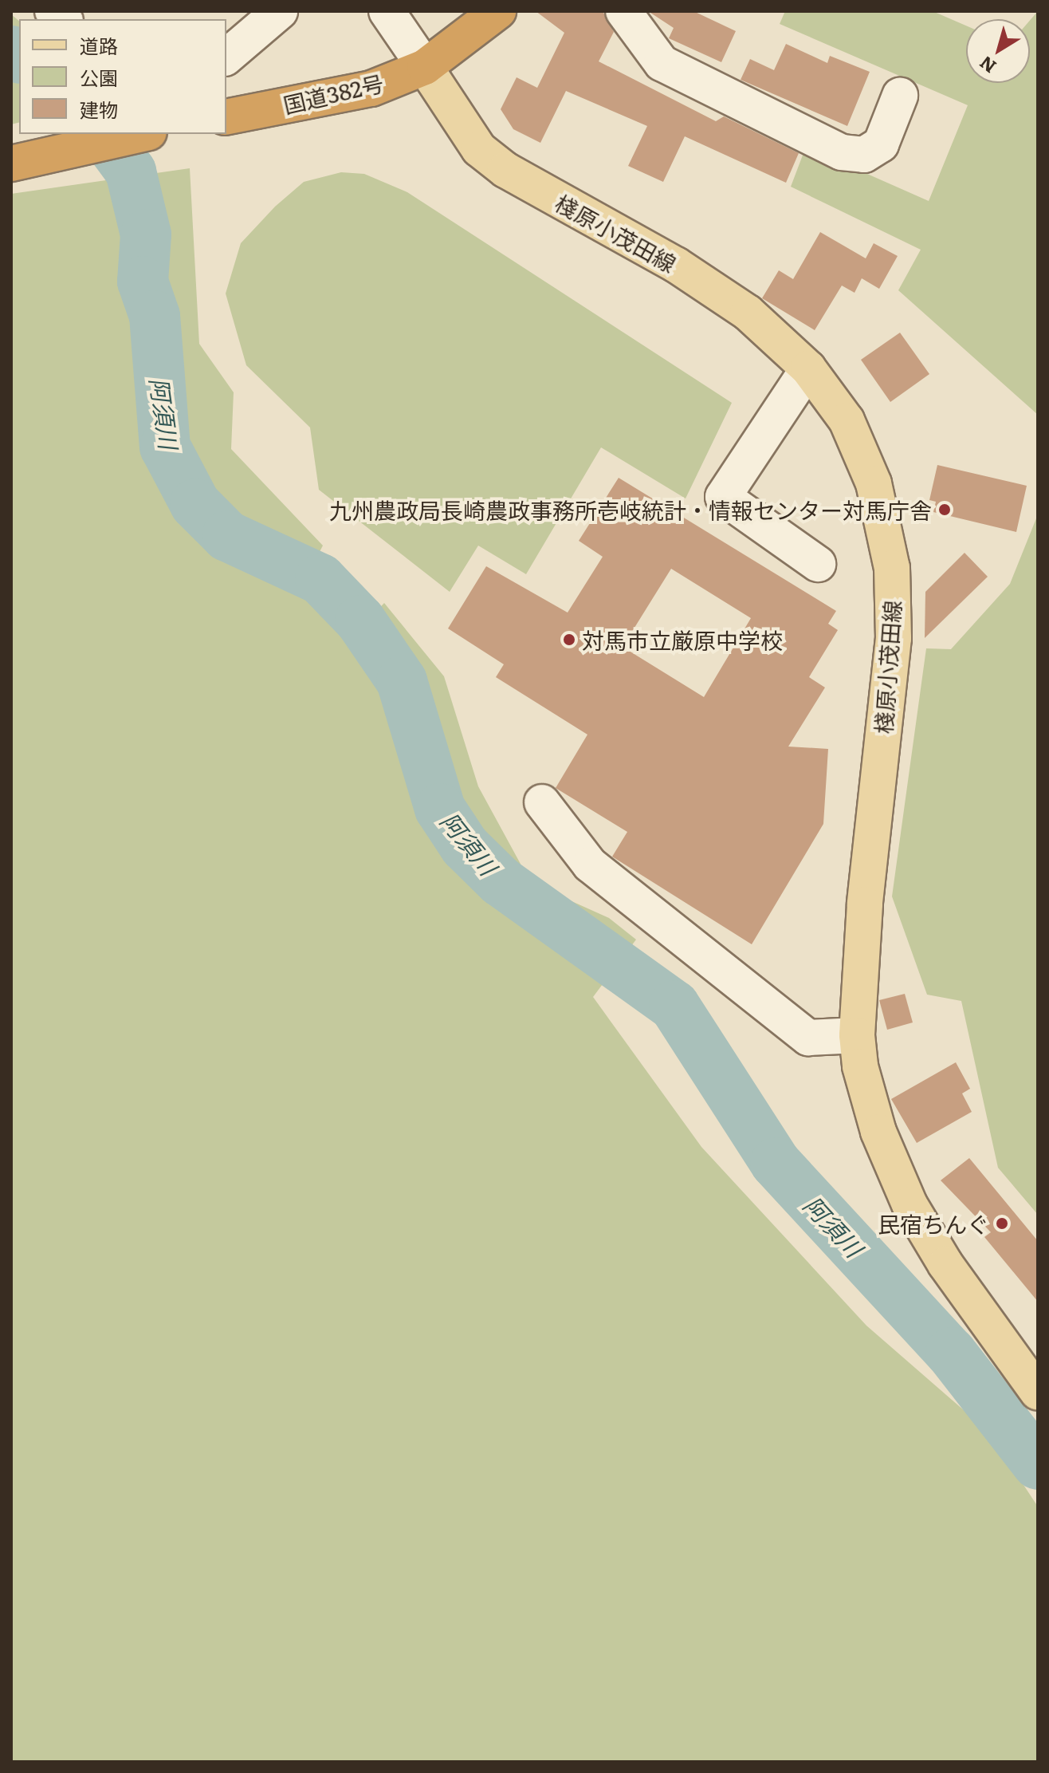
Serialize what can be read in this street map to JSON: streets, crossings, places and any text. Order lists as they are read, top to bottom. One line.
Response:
{"streets":{"highway":["国道382号"],"main road":["棧原小茂田線"]},"crossings":[["国道382号","棧原小茂田線"]],"water":["阿須川"],"places":["九州農政局長崎農政事務所壱岐統計・情報センター対馬庁舎","対馬市立厳原中学校","民宿ちんぐ"],"legend":["道路","公園","建物"],"north":"bottom left"}
